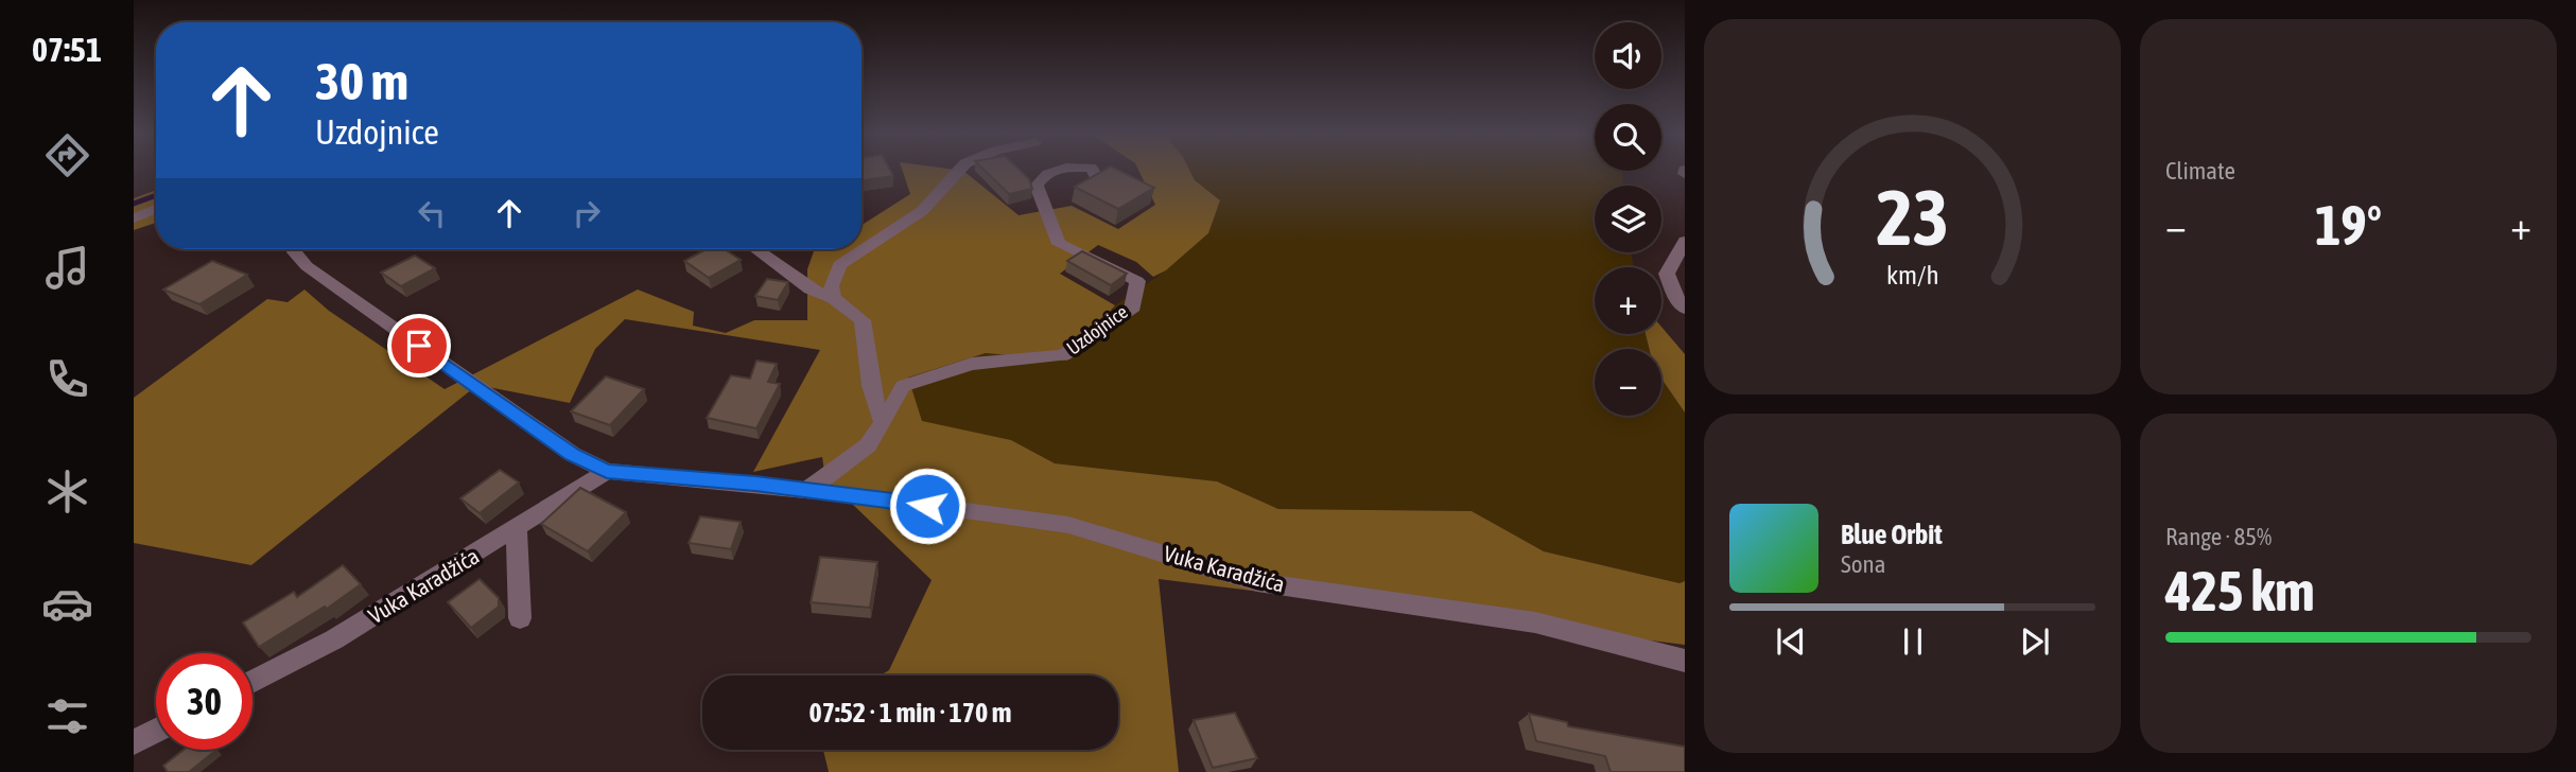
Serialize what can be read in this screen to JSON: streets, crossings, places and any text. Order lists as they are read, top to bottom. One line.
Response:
{"streets":{"street":["Uzdojnice","Vuka Karadžića"]},"crossings":[["Uzdojnice","Vuka Karadžića"]],"page":{"tabs":"07:51","tile":["Climate",["Range · 85%","425 km"]],"map_buttons":["+","−"],"turn":["30 m","Uzdojnice"],"heat":["−","19°","+"],"song":["Blue Orbit","Sona"],"limit":"30","trip":"07:52 · 1 min · 170 m","gauge":["23","km/h"]}}
